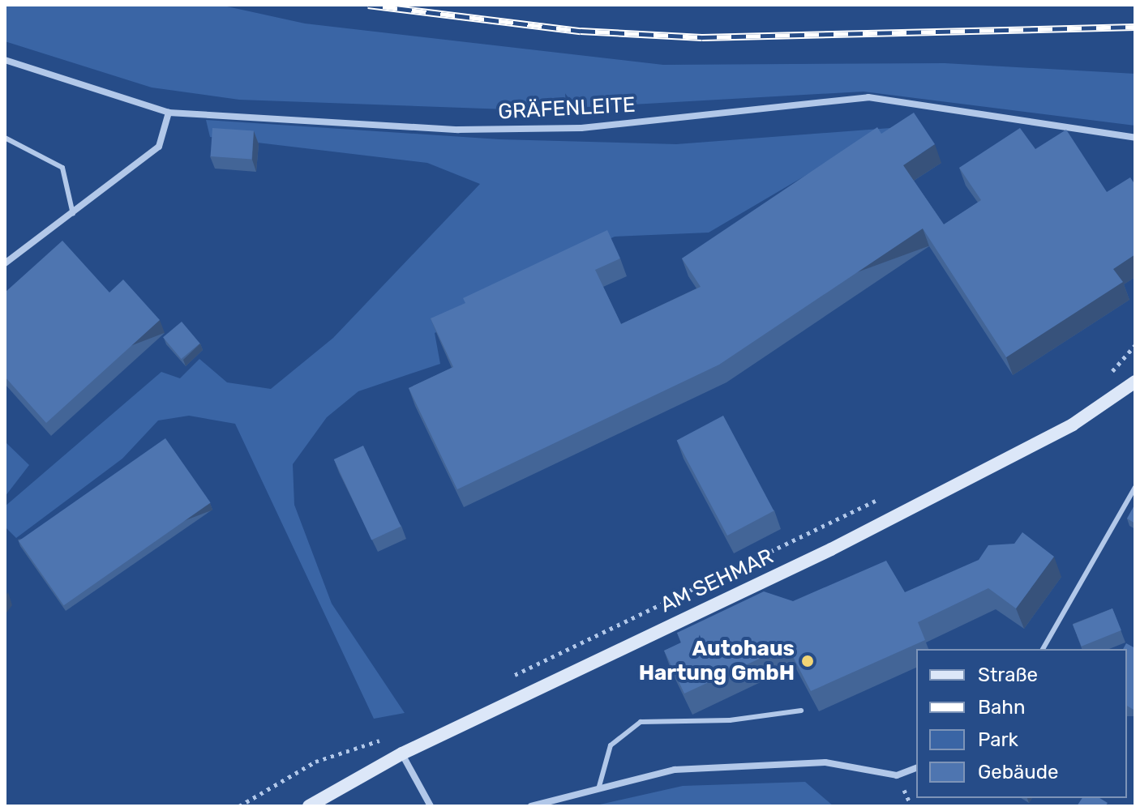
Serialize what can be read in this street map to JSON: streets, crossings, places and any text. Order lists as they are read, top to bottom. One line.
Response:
{"streets":{"main road":["AM SEHMAR"],"street":["GRÄFENLEITE"]},"places":["Autohaus Hartung GmbH"],"legend":["Straße","Bahn","Park","Gebäude"]}
